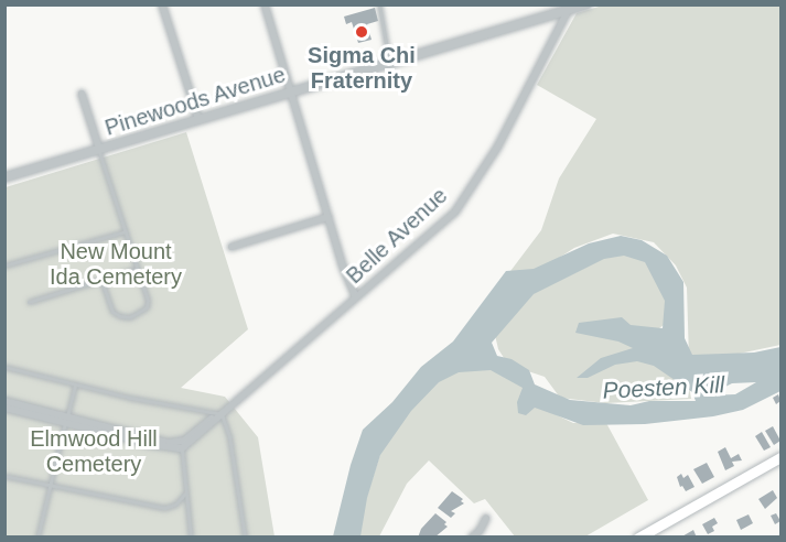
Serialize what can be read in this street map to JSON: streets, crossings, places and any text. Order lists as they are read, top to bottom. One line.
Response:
{"streets":{"street":["Pinewoods Avenue","Belle Avenue"]},"crossings":[["Pinewoods Avenue","Belle Avenue"]],"water":["Poesten Kill"],"parks":["New Mount Ida Cemetery","Elmwood Hill Cemetery"],"places":["Sigma Chi Fraternity"]}
